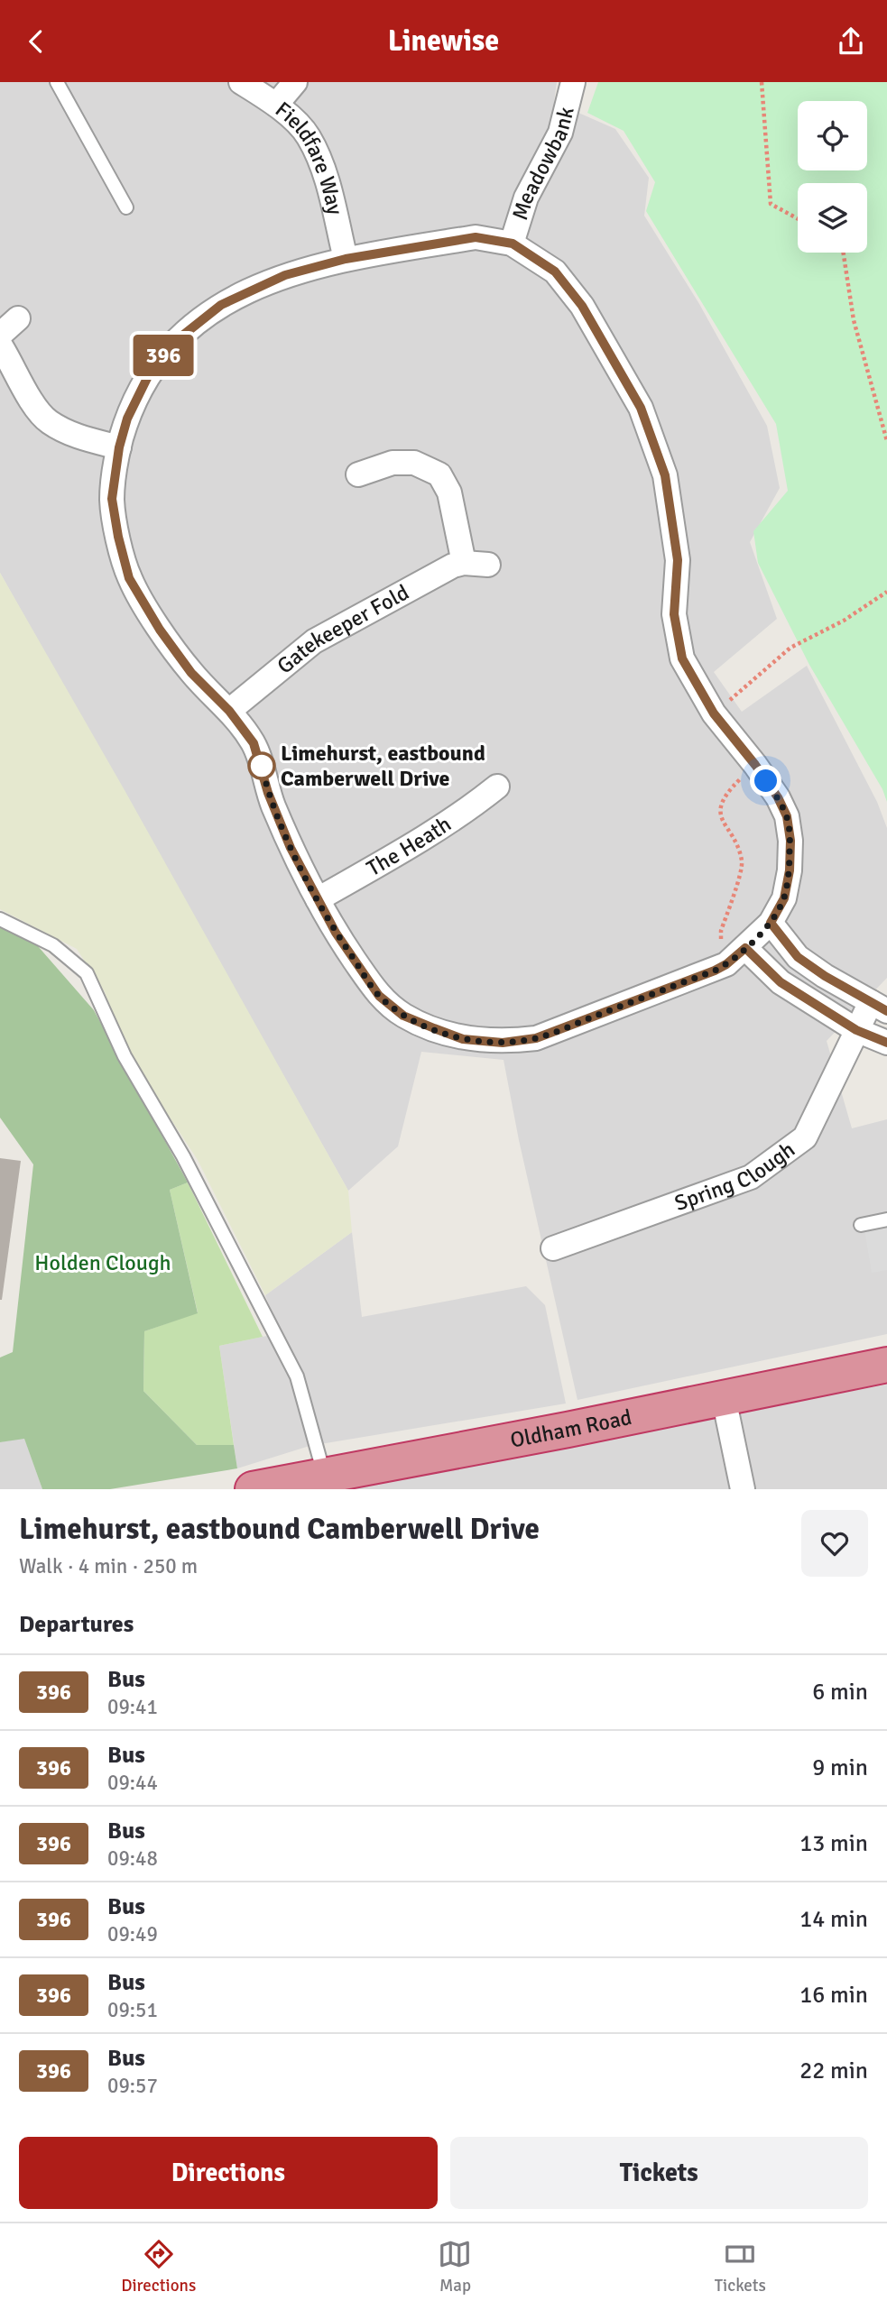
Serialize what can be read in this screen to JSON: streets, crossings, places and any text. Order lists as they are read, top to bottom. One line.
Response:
{"streets":{"highway":["Oldham Road"],"street":["Fieldfare Way","Meadowbank","Gatekeeper Fold","The Heath","Spring Clough"]},"parks":["Holden Clough"],"places":["Limehurst, eastbound Camberwell Drive"],"lines":["bus line 396"],"page":{"header":"Linewise","on_map":"396","heading":[["Limehurst, eastbound Camberwell Drive","Walk · 4 min · 250 m"],"Departures"],"list":[{"mark":"396","name":"Bus","note":"09:41","value":"6 min"},{"mark":"396","name":"Bus","note":"09:44","value":"9 min"},{"mark":"396","name":"Bus","note":"09:48","value":"13 min"},{"mark":"396","name":"Bus","note":"09:49","value":"14 min"},{"mark":"396","name":"Bus","note":"09:51","value":"16 min"},{"mark":"396","name":"Bus","note":"09:57","value":"22 min"}],"buttons":["Directions","Tickets"],"tabs":["Directions","Map","Tickets"]}}
